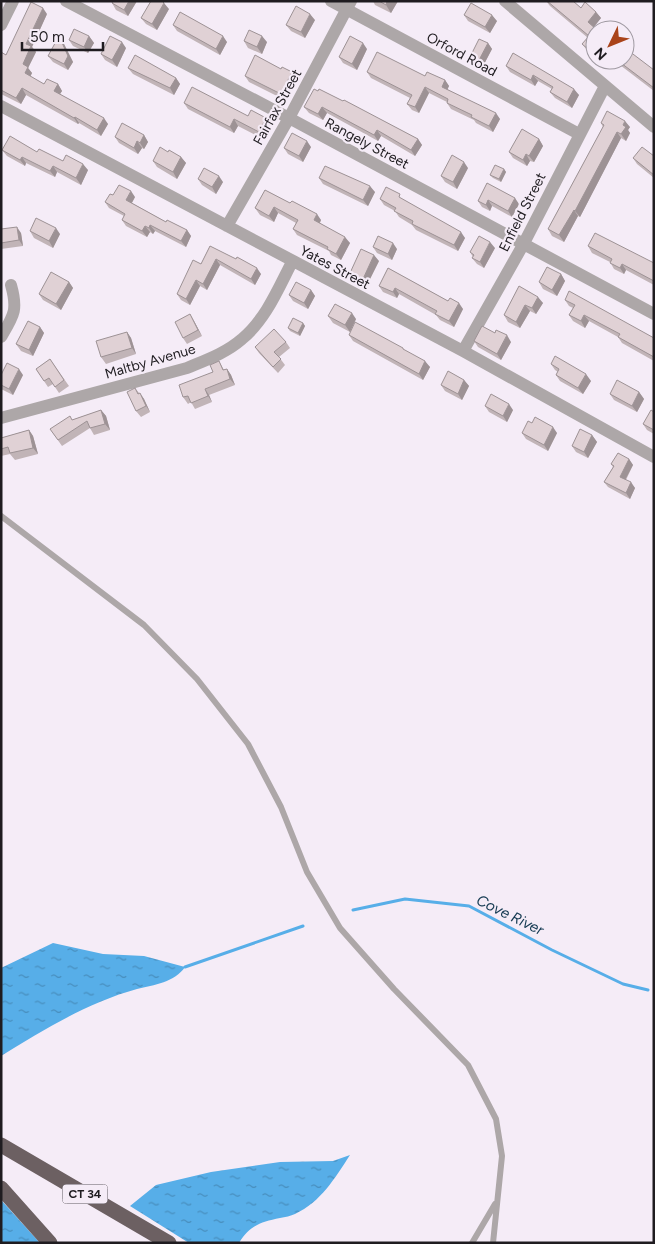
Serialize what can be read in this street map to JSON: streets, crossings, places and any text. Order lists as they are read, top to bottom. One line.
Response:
{"streets":{"highway":["CT 34"],"street":["Orford Road","Fairfax Street","Rangely Street","Enfield Street","Yates Street","Maltby Avenue"]},"crossings":[["Orford Road","Fairfax Street"],["Orford Road","Enfield Street"],["Fairfax Street","Rangely Street"],["Fairfax Street","Yates Street"],["Rangely Street","Enfield Street"],["Enfield Street","Yates Street"],["Yates Street","Maltby Avenue"]],"water":["Cove River"],"scale_bar":"50 m","north":"bottom left"}
